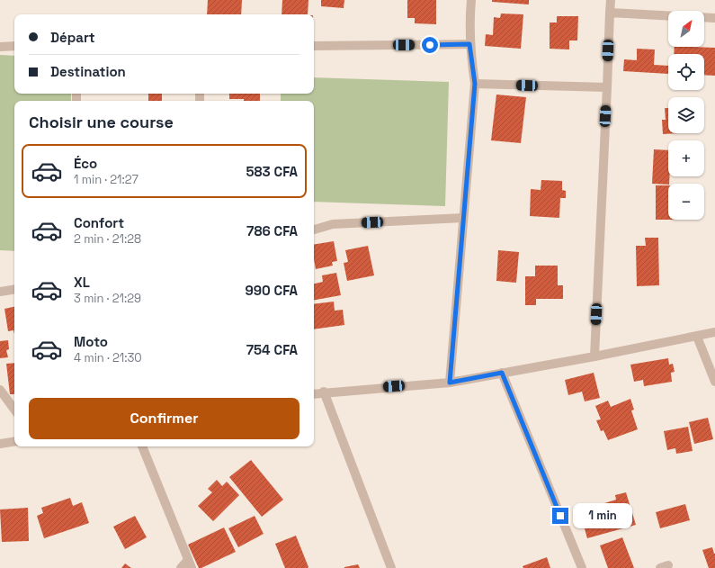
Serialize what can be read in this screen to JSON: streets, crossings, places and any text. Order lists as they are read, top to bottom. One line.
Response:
{"north":"top right","page":{"map_buttons":["+","−"],"banner":["Départ","Destination"],"heading":"Choisir une course","list":[{"name":"Éco","note":"1 min · 21:27","value":"583 CFA"},{"name":"Confort","note":"2 min · 21:28","value":"786 CFA"},{"name":"XL","note":"3 min · 21:29","value":"990 CFA"},{"name":"Moto","note":"4 min · 21:30","value":"754 CFA"}],"buttons":"Confirmer","bubble":"1 min"}}
